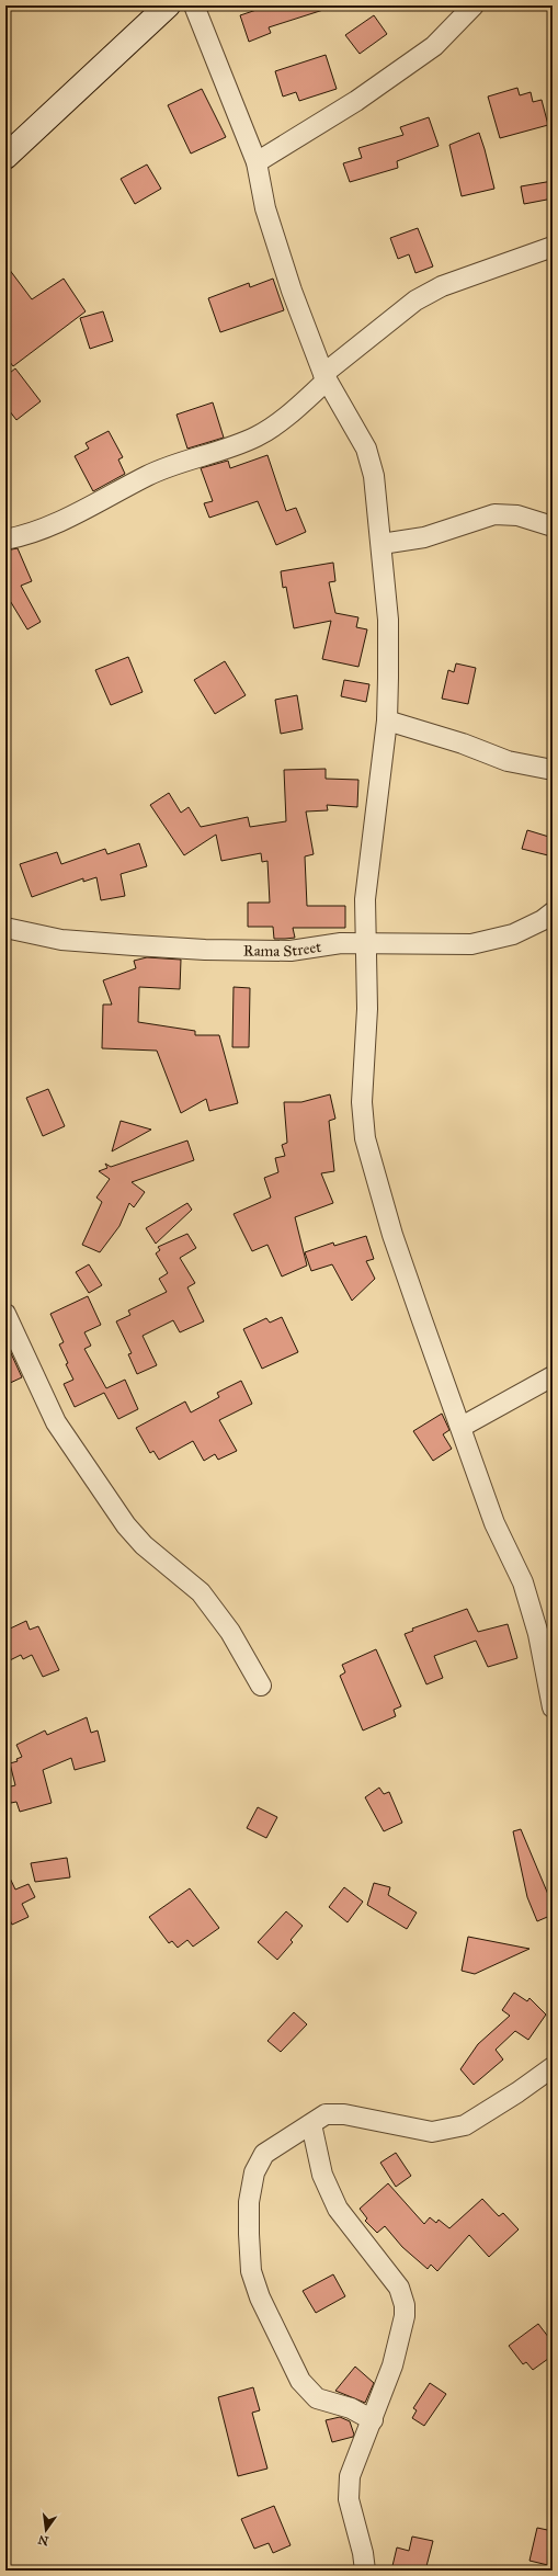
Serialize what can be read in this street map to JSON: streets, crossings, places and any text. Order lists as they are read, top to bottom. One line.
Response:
{"streets":{"street":["Rama Street"]},"north":"bottom"}
